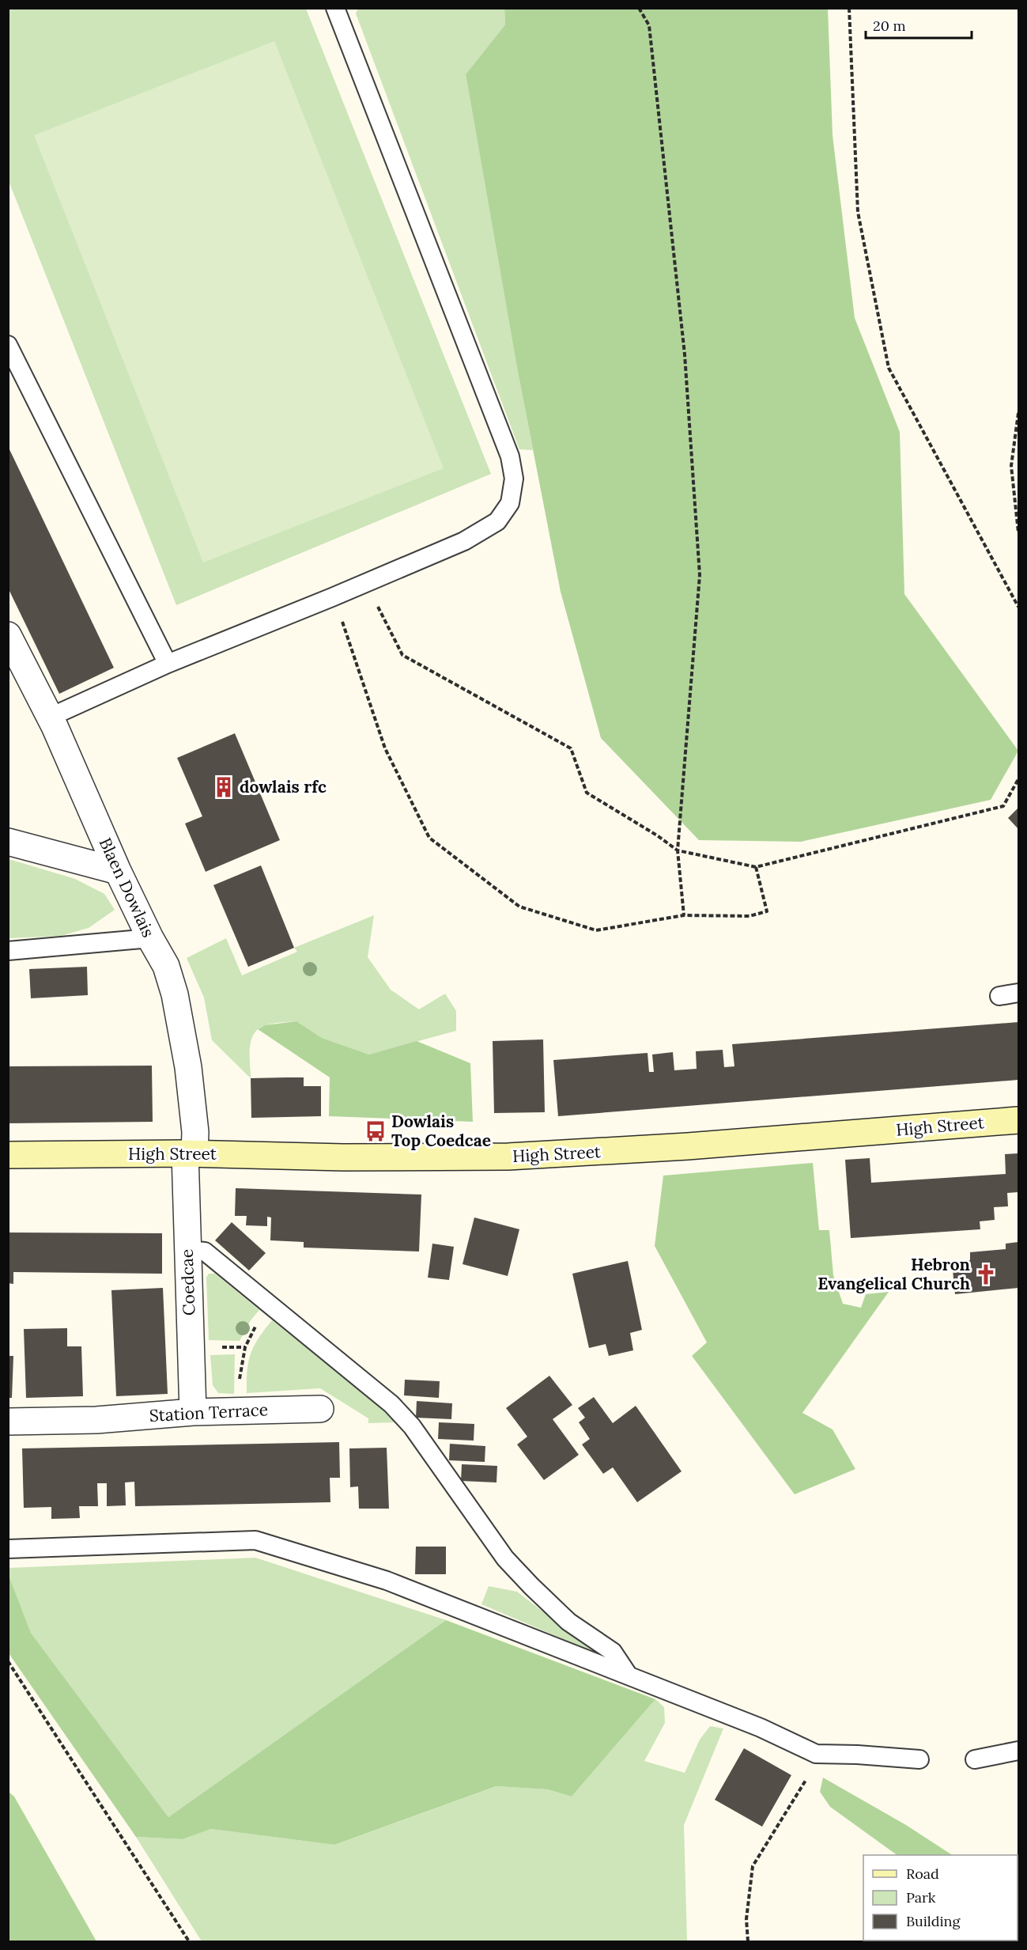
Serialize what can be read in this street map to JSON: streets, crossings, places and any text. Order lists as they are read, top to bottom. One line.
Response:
{"streets":{"street":["Blaen Dowlais","High Street","Coedcae","Station Terrace"]},"crossings":[["Blaen Dowlais","High Street"],["Blaen Dowlais","Coedcae"],["High Street","Coedcae"],["Coedcae","Station Terrace"]],"places":{"building":["dowlais rfc"],"bus stop":["Dowlais Top Coedcae"],"church":["Hebron Evangelical Church"]},"legend":["Road","Park","Building"],"scale_bar":"20 m"}
